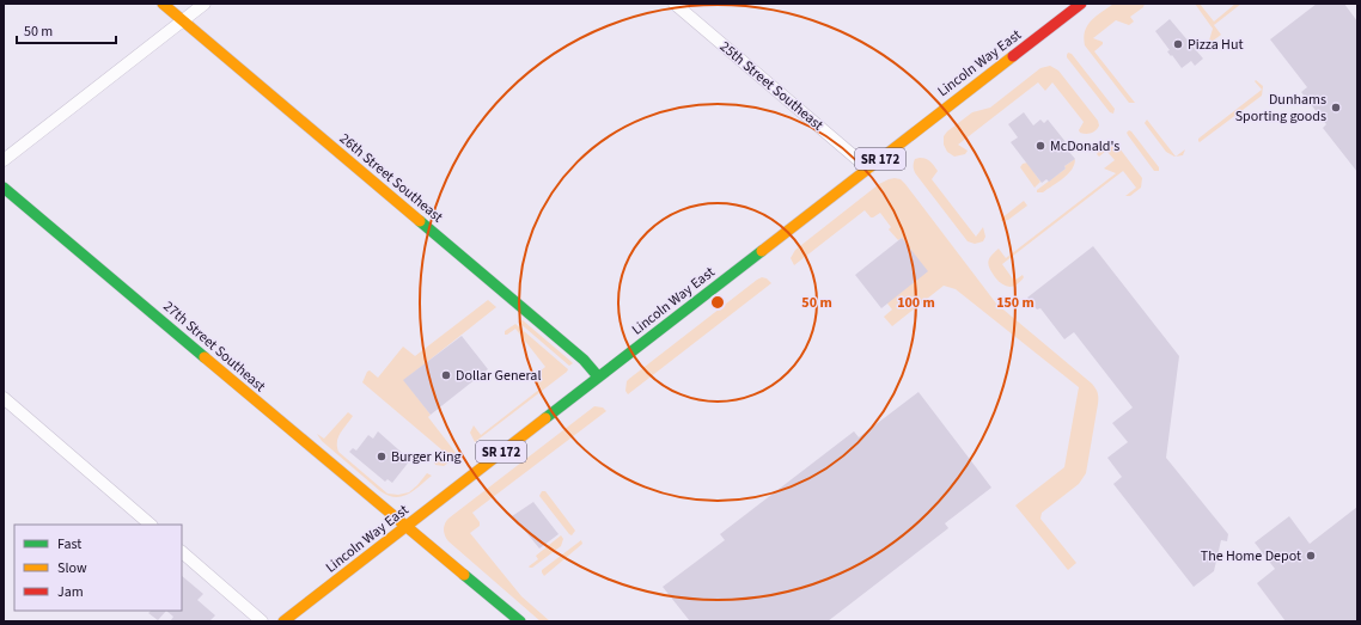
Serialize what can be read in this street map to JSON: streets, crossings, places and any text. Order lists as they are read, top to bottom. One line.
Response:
{"streets":{"street":["Lincoln Way East","25th Street Southeast","SR 172","26th Street Southeast","27th Street Southeast"]},"crossings":[["Lincoln Way East","25th Street Southeast"],["Lincoln Way East","26th Street Southeast"],["Lincoln Way East","27th Street Southeast"]],"places":["Pizza Hut","Dunhams Sporting goods","McDonald's","Dollar General","Burger King","The Home Depot"],"legend":["Fast","Slow","Jam"],"scale_bar":"50 m","rings":["50 m","100 m","150 m"]}
